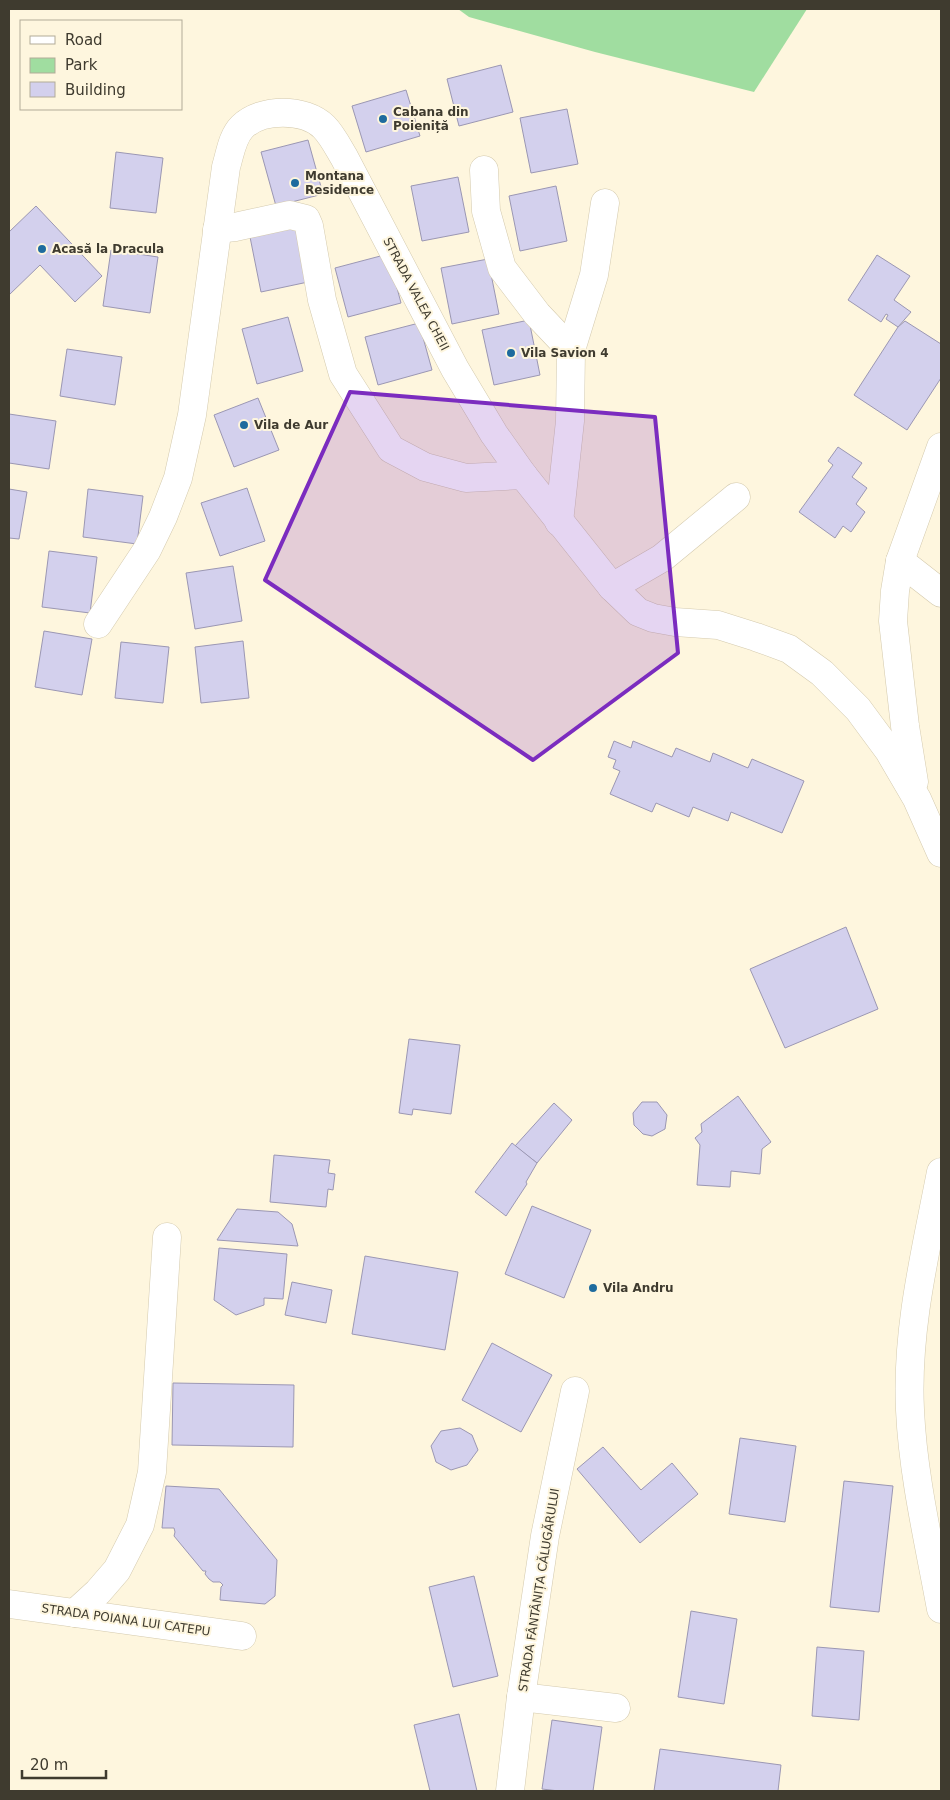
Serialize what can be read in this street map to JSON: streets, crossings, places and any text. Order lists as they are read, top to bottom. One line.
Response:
{"streets":{"street":["STRADA VALEA CHEII","STRADA FÂNTÂNIȚA CĂLUGĂRULUI","STRADA POIANA LUI CATEPU"]},"places":["Cabana din Poieniță","Montana Residence","Acasă la Dracula","Vila Savion 4","Vila de Aur","Vila Andru"],"legend":["Road","Park","Building"],"scale_bar":"20 m"}
